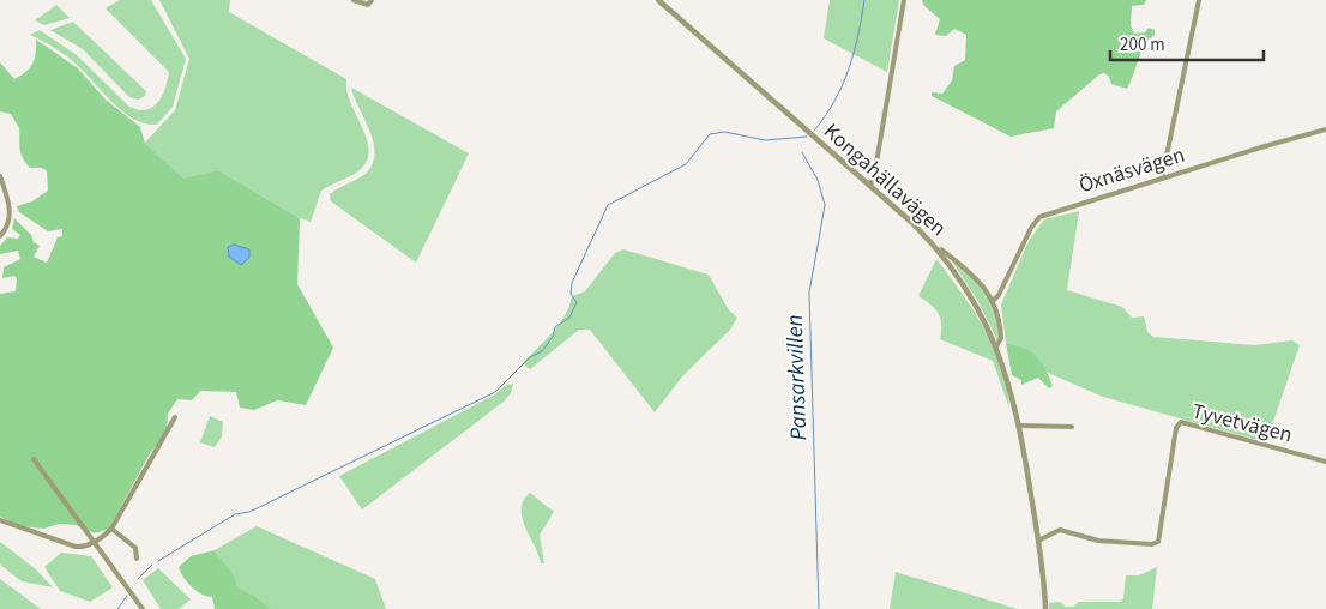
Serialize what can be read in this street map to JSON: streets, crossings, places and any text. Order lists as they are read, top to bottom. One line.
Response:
{"streets":{"street":["Öxnäsvägen","Kongahällavägen","Tyvetvägen"]},"crossings":[["Kongahällavägen","Tyvetvägen"]],"water":["Pansarkvillen"],"scale_bar":"200 m"}
